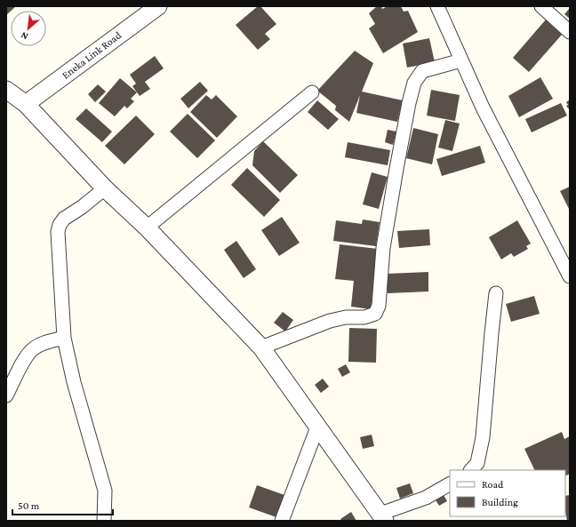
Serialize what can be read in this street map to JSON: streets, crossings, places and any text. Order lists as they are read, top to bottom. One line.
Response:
{"streets":{"street":["Eneka Link Road"]},"legend":["Road","Building"],"scale_bar":"50 m","north":"bottom left"}
